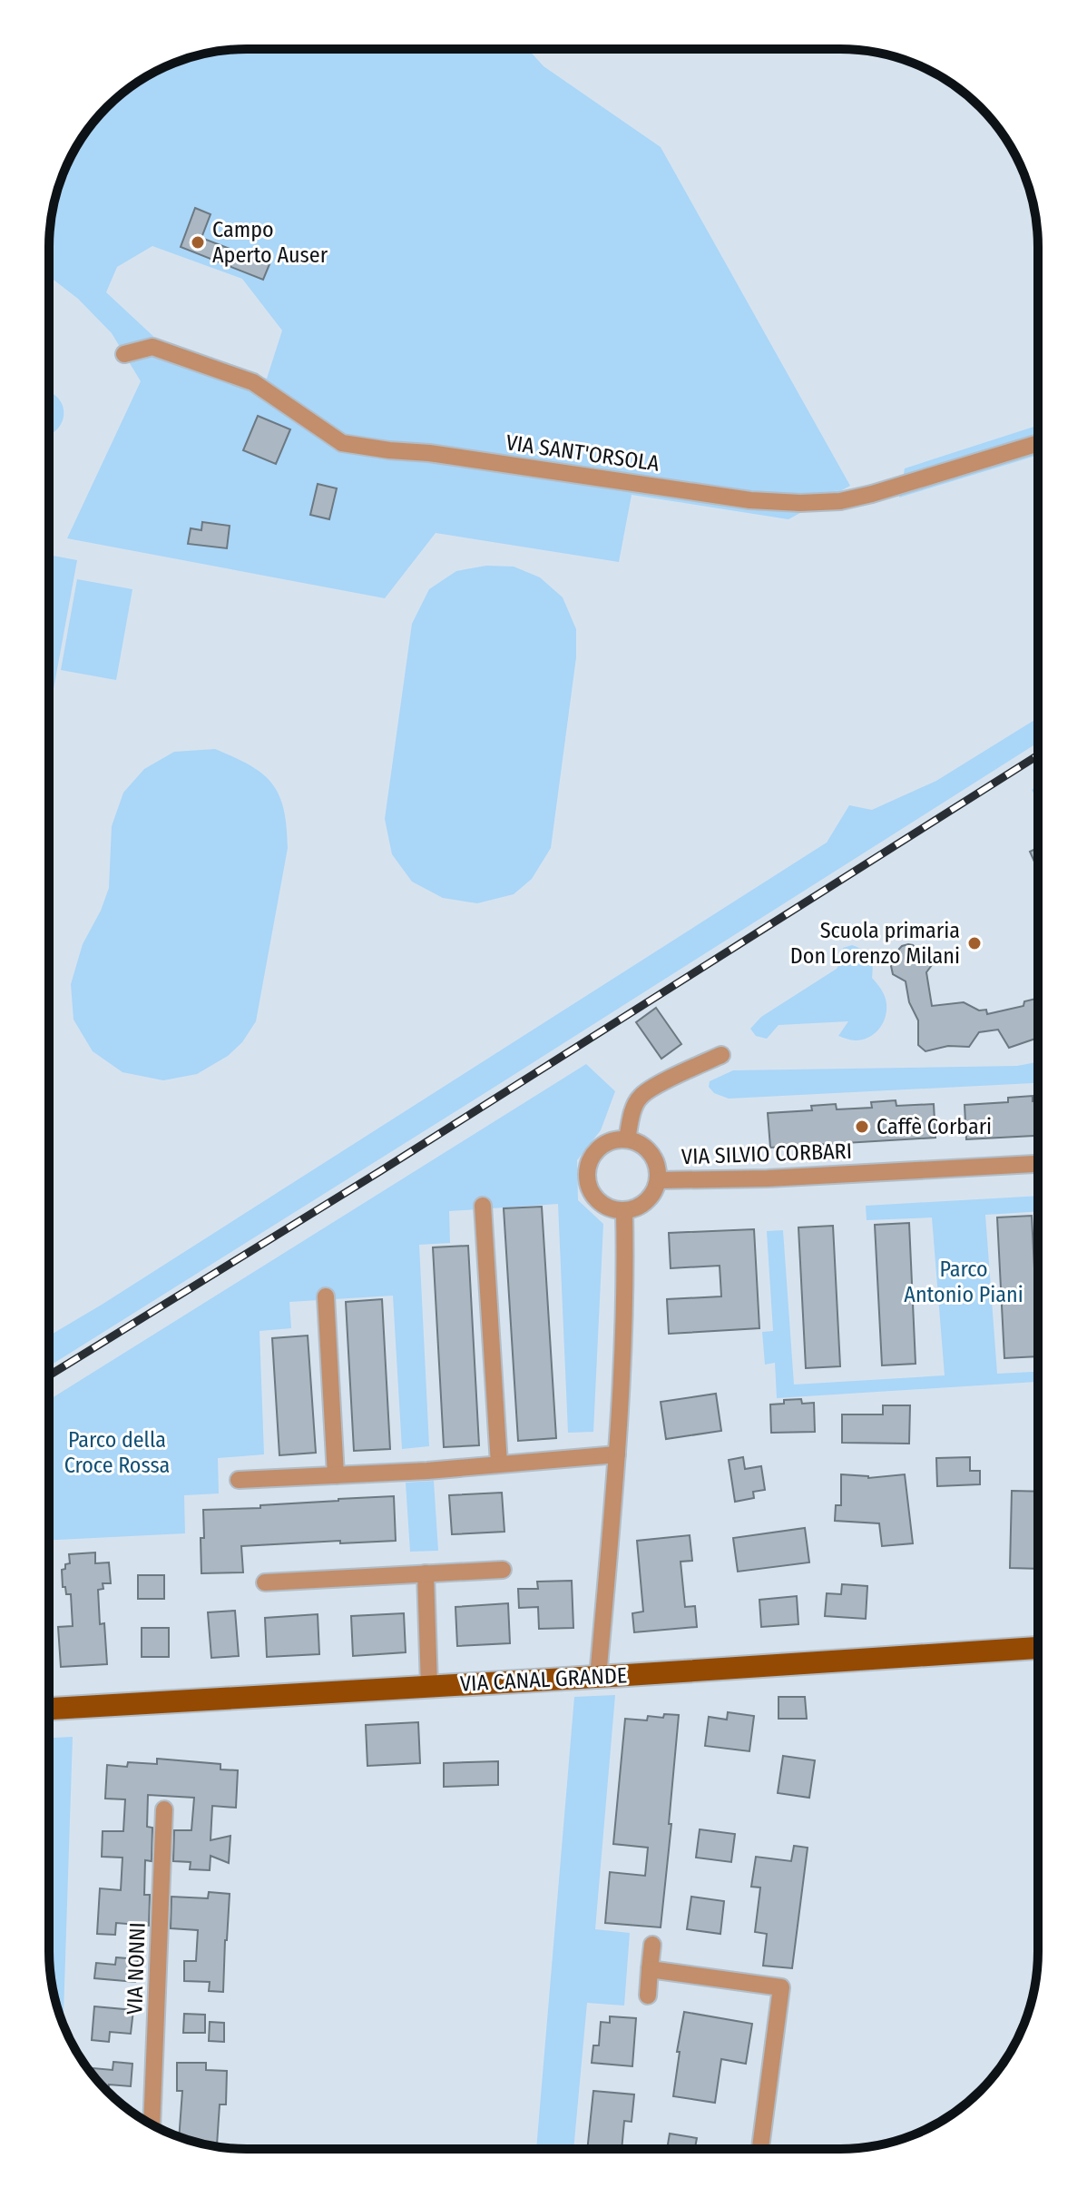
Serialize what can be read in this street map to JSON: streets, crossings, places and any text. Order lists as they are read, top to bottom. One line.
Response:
{"streets":{"main road":["VIA CANAL GRANDE"],"street":["VIA SANT'ORSOLA","VIA SILVIO CORBARI","VIA NONNI"]},"parks":["Parco Antonio Piani","Parco della Croce Rossa"],"places":["Campo Aperto Auser","Scuola primaria Don Lorenzo Milani","Caffè Corbari"]}
